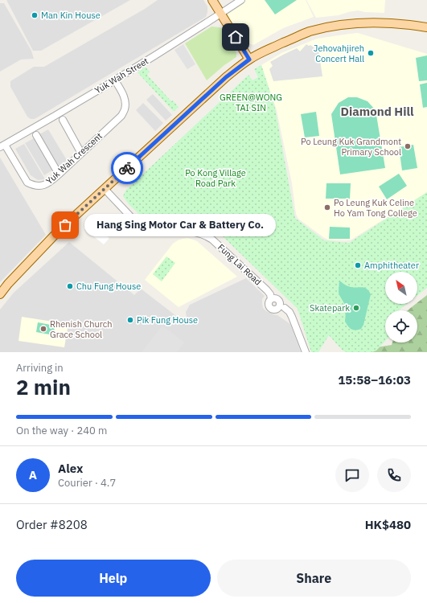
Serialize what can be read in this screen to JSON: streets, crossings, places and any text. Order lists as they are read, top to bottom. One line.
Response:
{"streets":{"street":["Yuk Wah Street","Yuk Wah Crescent","Fung Lai Road"]},"crossings":[["Yuk Wah Street","Yuk Wah Crescent"]],"districts":["Diamond Hill"],"parks":["GREEN@WONG TAI SIN","Po Kong Village Road Park"],"places":["Man Kin House","Jehovahjireh Concert Hall","Po Leung Kuk Grandmont Primary School","Po Leung Kuk Celine Ho Yam Tong College","Hang Sing Motor Car & Battery Co.","Amphitheater","Chu Fung House","Skatepark","Pik Fung House","Rhenish Church Grace School"],"north":"top left","page":{"bubble":"Hang Sing Motor Car & Battery Co.","heading":["2 min","Arriving in","15:58–16:03"],"panel":["Alex","Courier · 4.7","Order #8208","HK$480"],"bar":"On the way · 240 m","round":"A","buttons":["Help","Share"]}}
